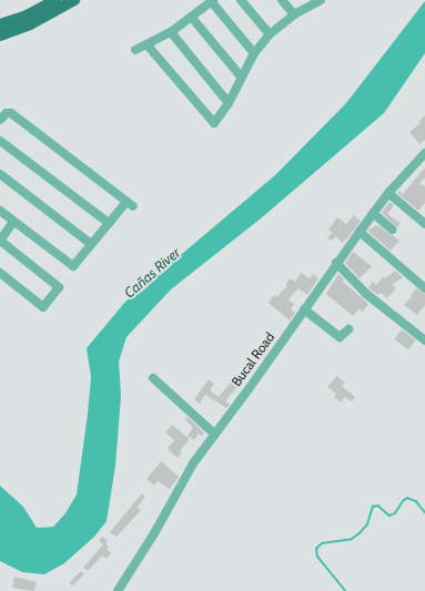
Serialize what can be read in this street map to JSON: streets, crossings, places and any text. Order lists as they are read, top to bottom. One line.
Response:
{"streets":{"street":["Bucal Road"]},"water":["Cañas River"]}
